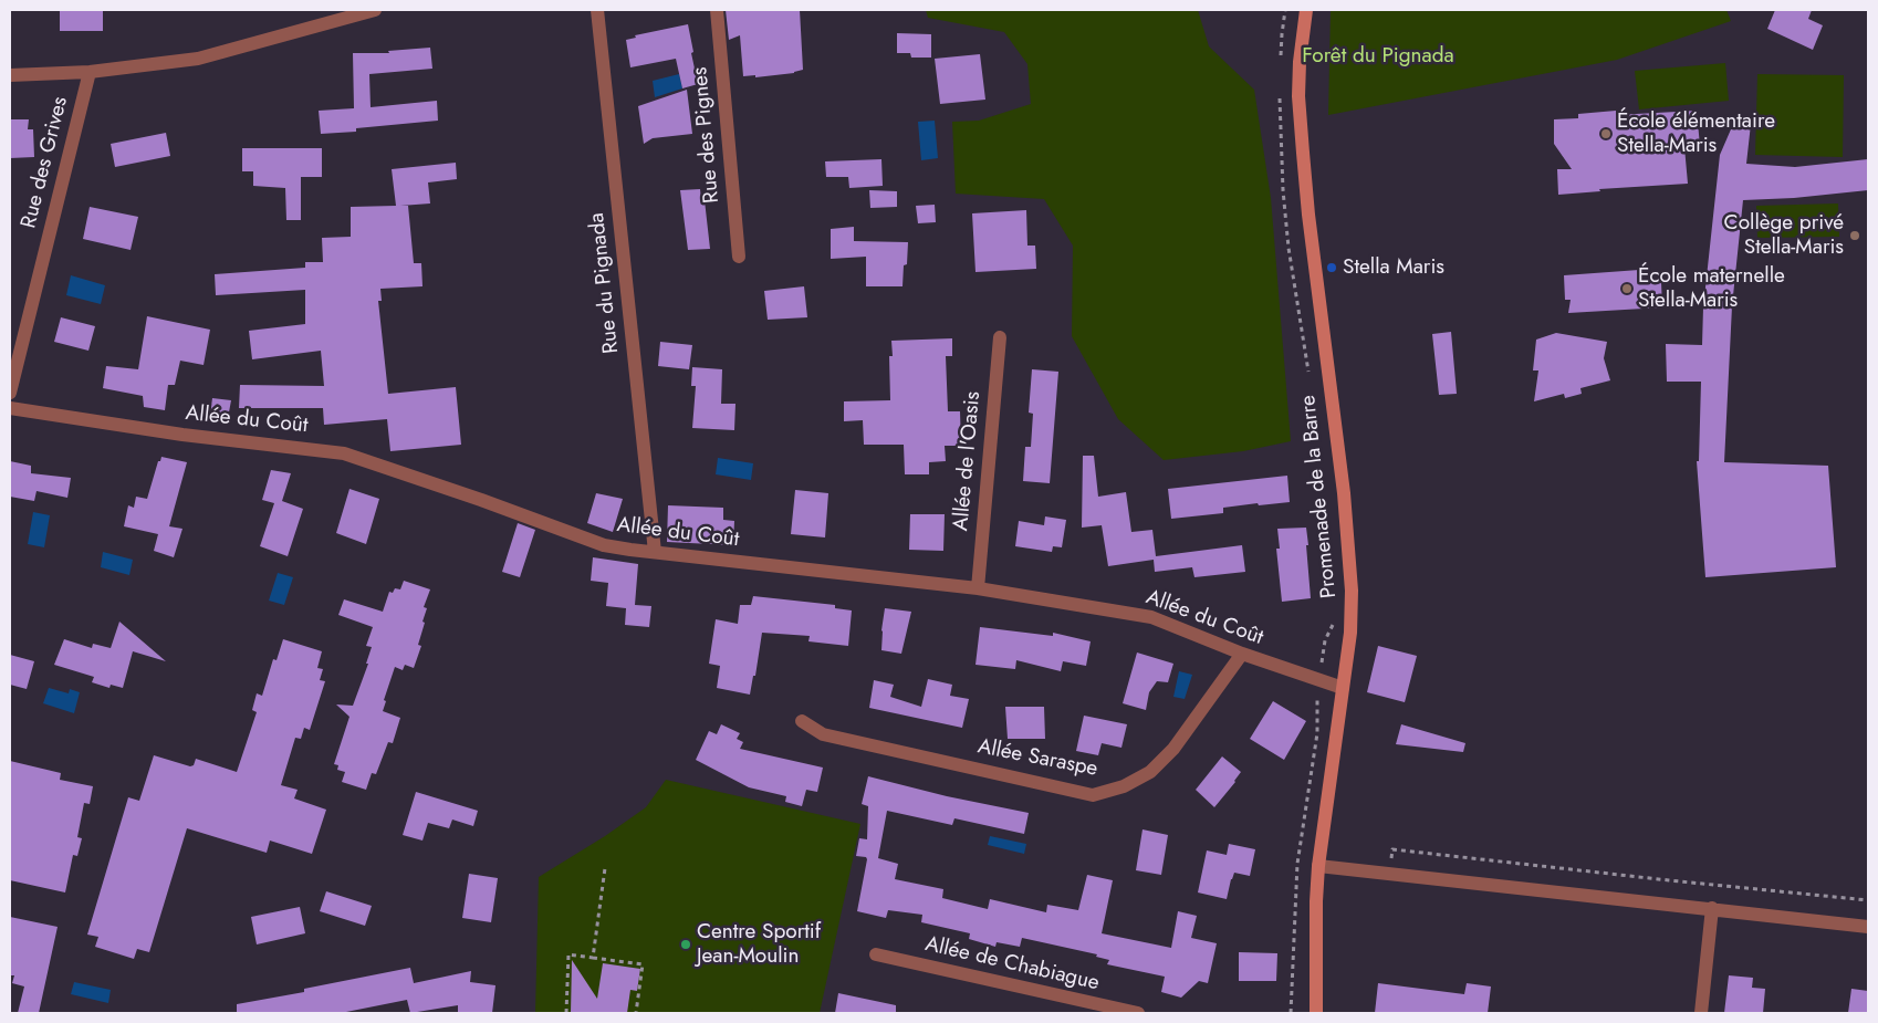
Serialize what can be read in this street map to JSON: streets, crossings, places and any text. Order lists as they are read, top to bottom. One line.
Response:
{"streets":{"main road":["Promenade de la Barre"],"street":["Rue des Pignes","Rue des Grives","Rue du Pignada","Allée du Coût","Allée de l'Oasis","Allée Saraspe","Allée de Chabiague"]},"crossings":[["Rue du Pignada","Allée du Coût"],["Allée du Coût","Allée de l'Oasis"],["Allée du Coût","Promenade de la Barre"],["Allée du Coût","Allée Saraspe"]],"parks":["Forêt du Pignada"],"places":["École élémentaire Stella-Maris","Collège privé Stella-Maris","Stella Maris","École maternelle Stella-Maris","Centre Sportif Jean-Moulin"]}
